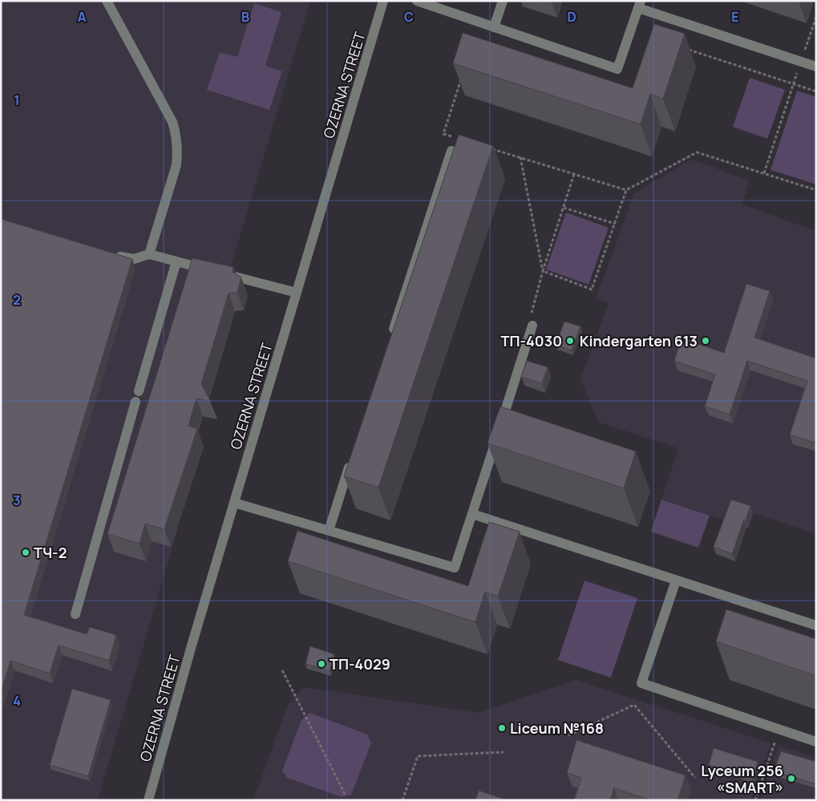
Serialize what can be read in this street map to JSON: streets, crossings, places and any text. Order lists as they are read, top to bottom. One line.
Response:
{"streets":{"street":["OZERNA STREET"]},"places":["ТП-4030","Kindergarten 613","ТЧ-2","ТП-4029","Liceum №168","Lyceum 256 «SMART»"],"grid":{"columns":["A","B","C","D","E"],"rows":["1","2","3","4"]}}
